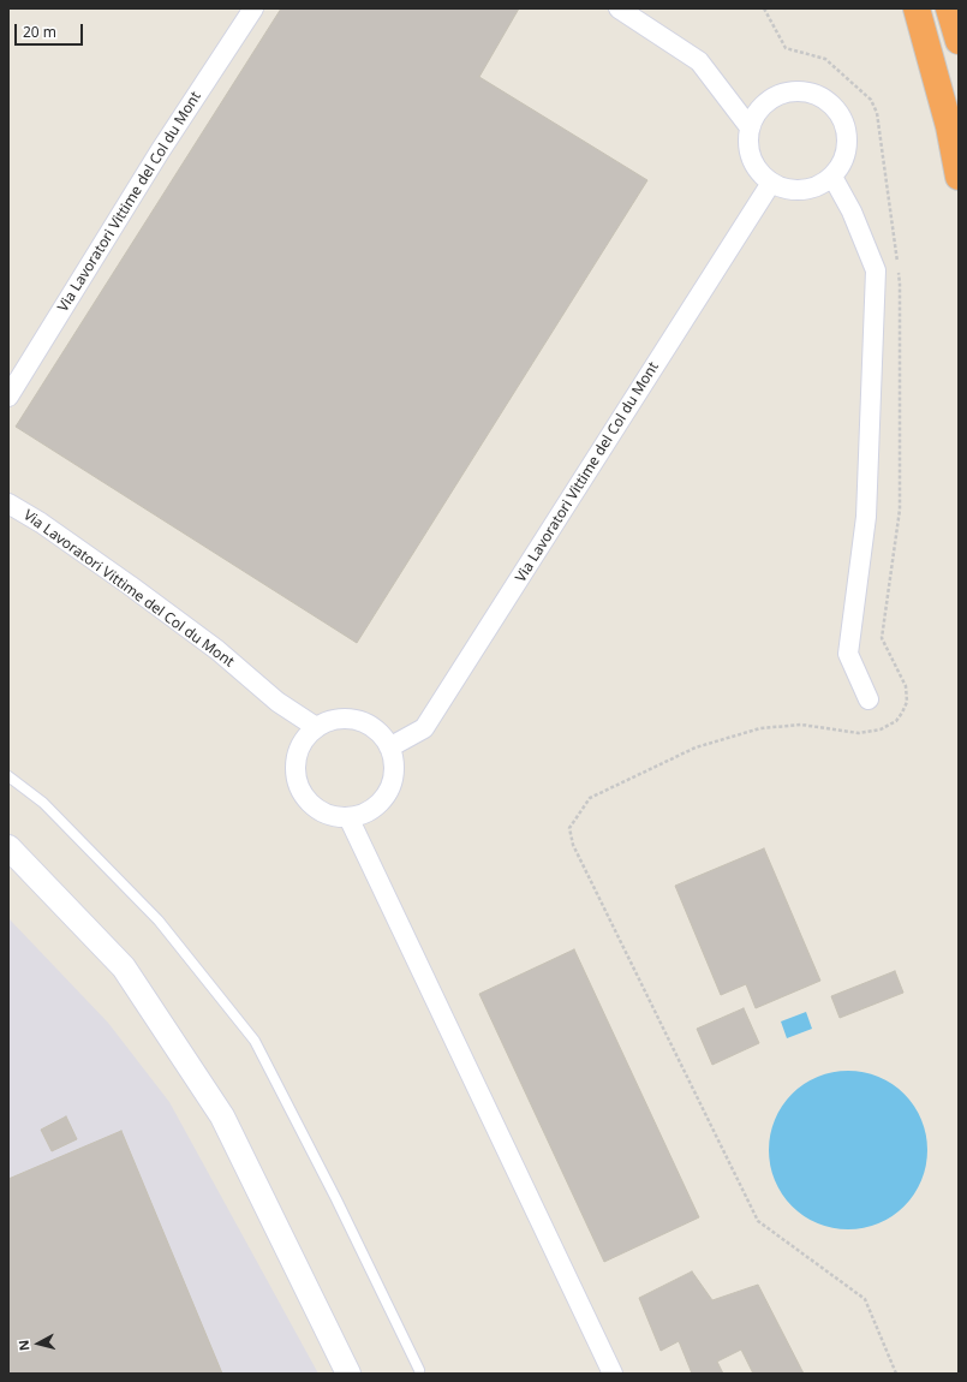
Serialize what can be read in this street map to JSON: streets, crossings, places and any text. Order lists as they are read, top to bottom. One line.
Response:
{"streets":{"street":["Via Lavoratori Vittime del Col du Mont"]},"scale_bar":"20 m","north":"left"}
